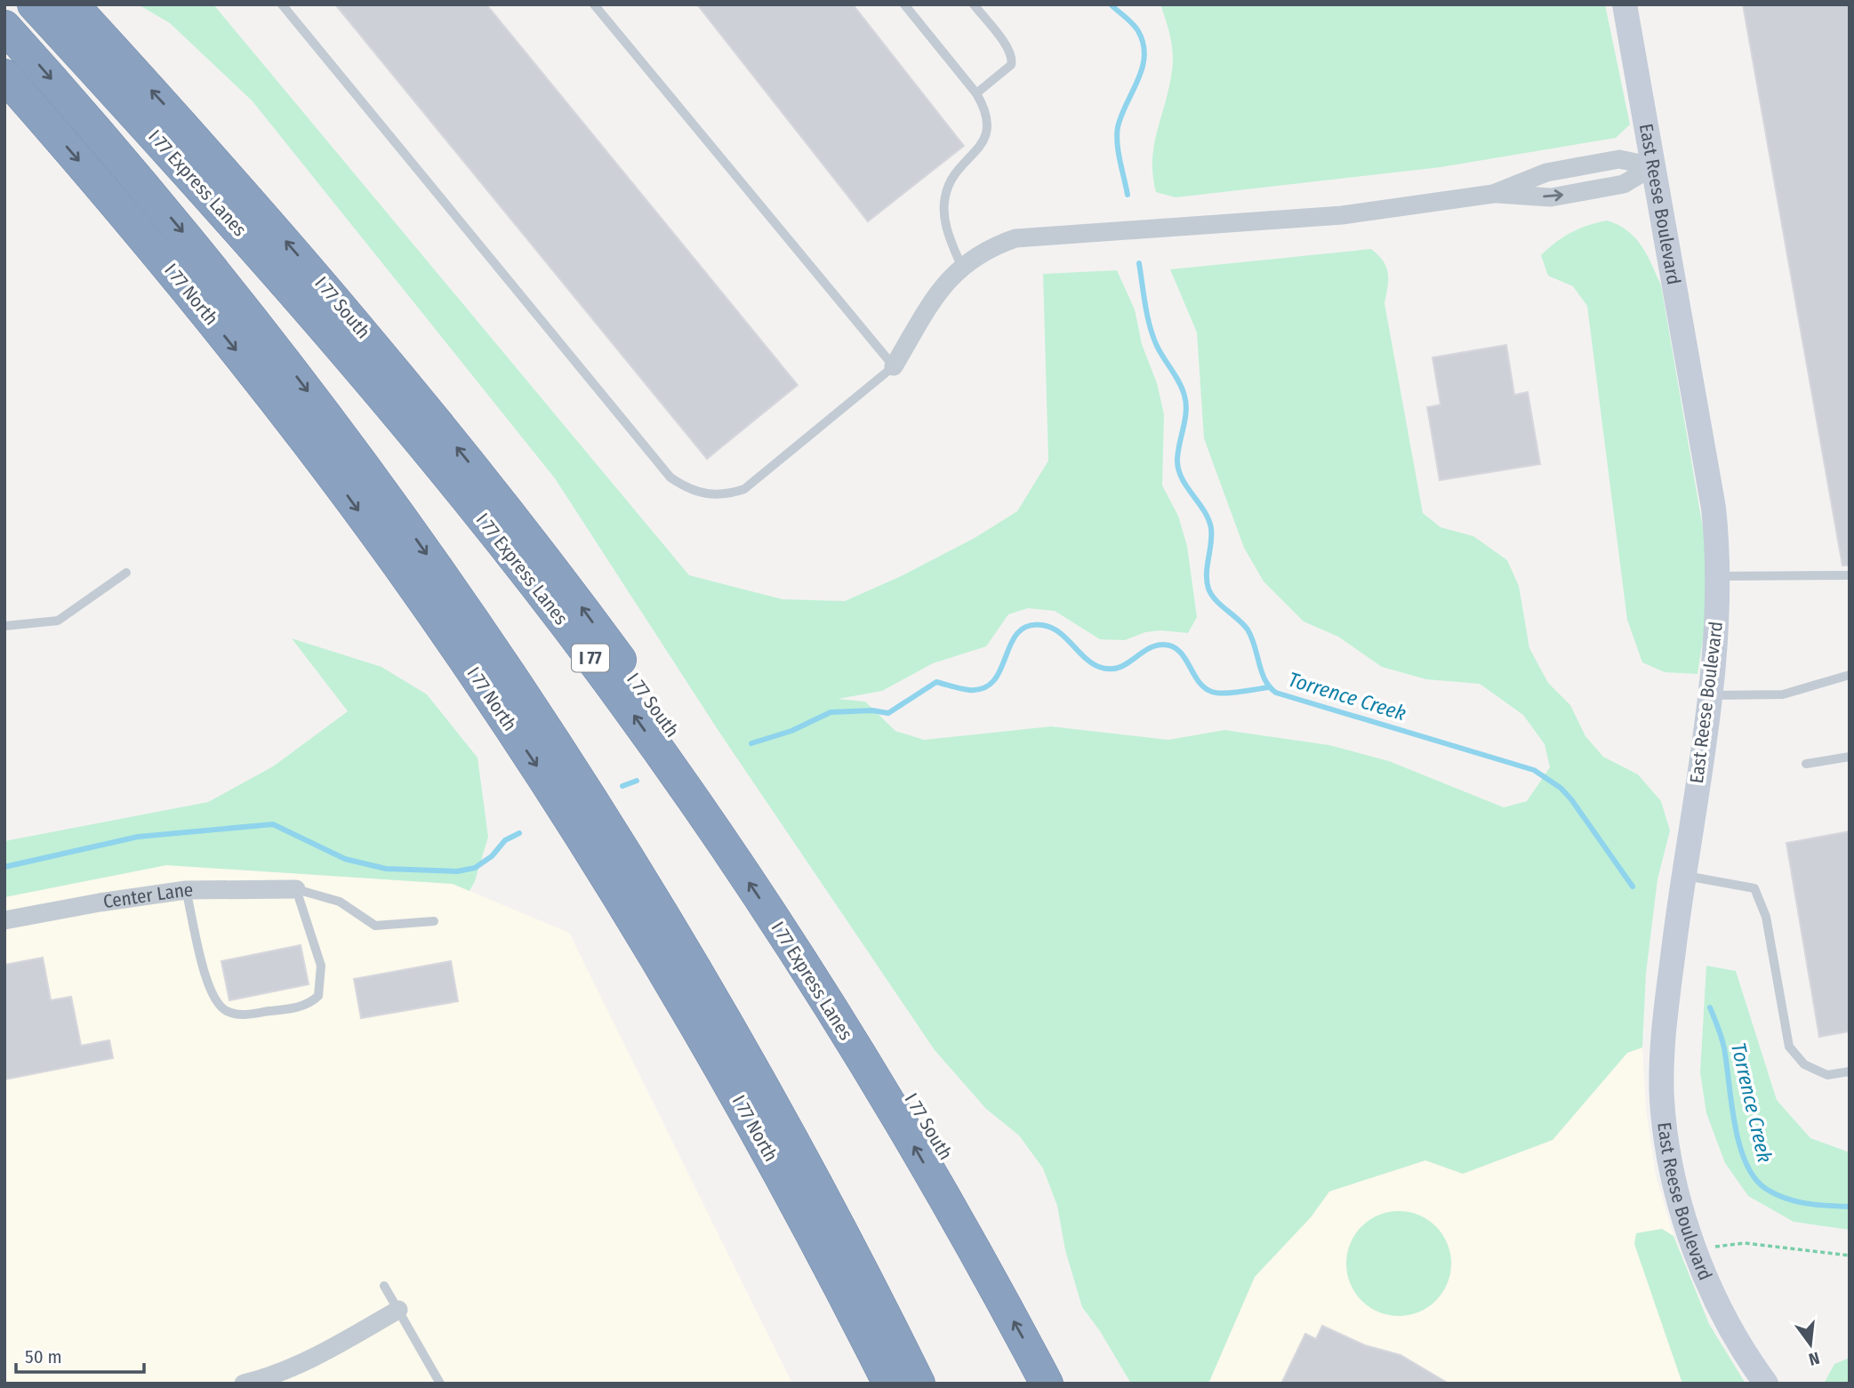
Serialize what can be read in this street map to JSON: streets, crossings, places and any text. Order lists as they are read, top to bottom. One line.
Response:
{"streets":{"highway":["I 77 Express Lanes","I 77 North","I 77 South","I 77"],"street":["East Reese Boulevard","Center Lane"]},"water":["Torrence Creek"],"scale_bar":"50 m","north":"bottom"}
